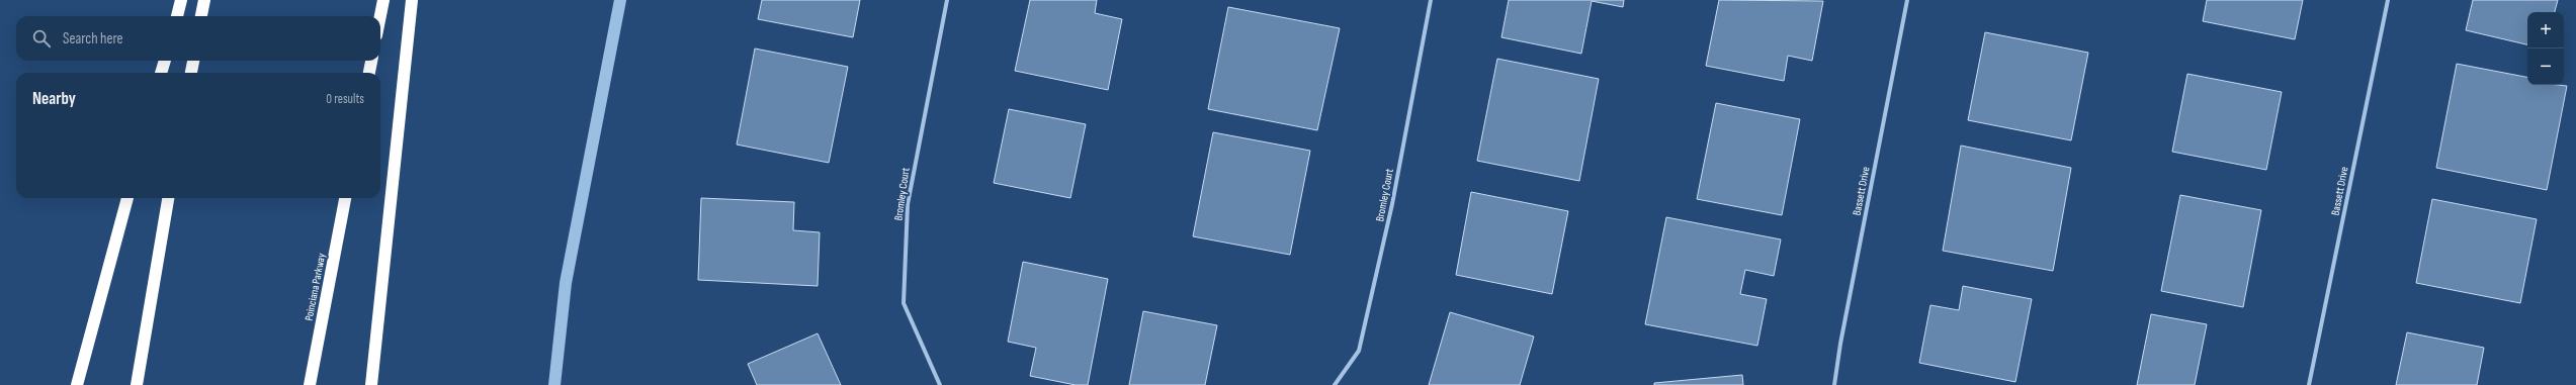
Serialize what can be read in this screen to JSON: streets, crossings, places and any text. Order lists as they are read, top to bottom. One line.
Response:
{"streets":{"highway":["Poinciana Parkway"],"street":["Bassett Drive","Bromley Court"]},"page":{"map_buttons":["+","−"],"search":"Search here","heading":["Nearby","0 results"]}}
